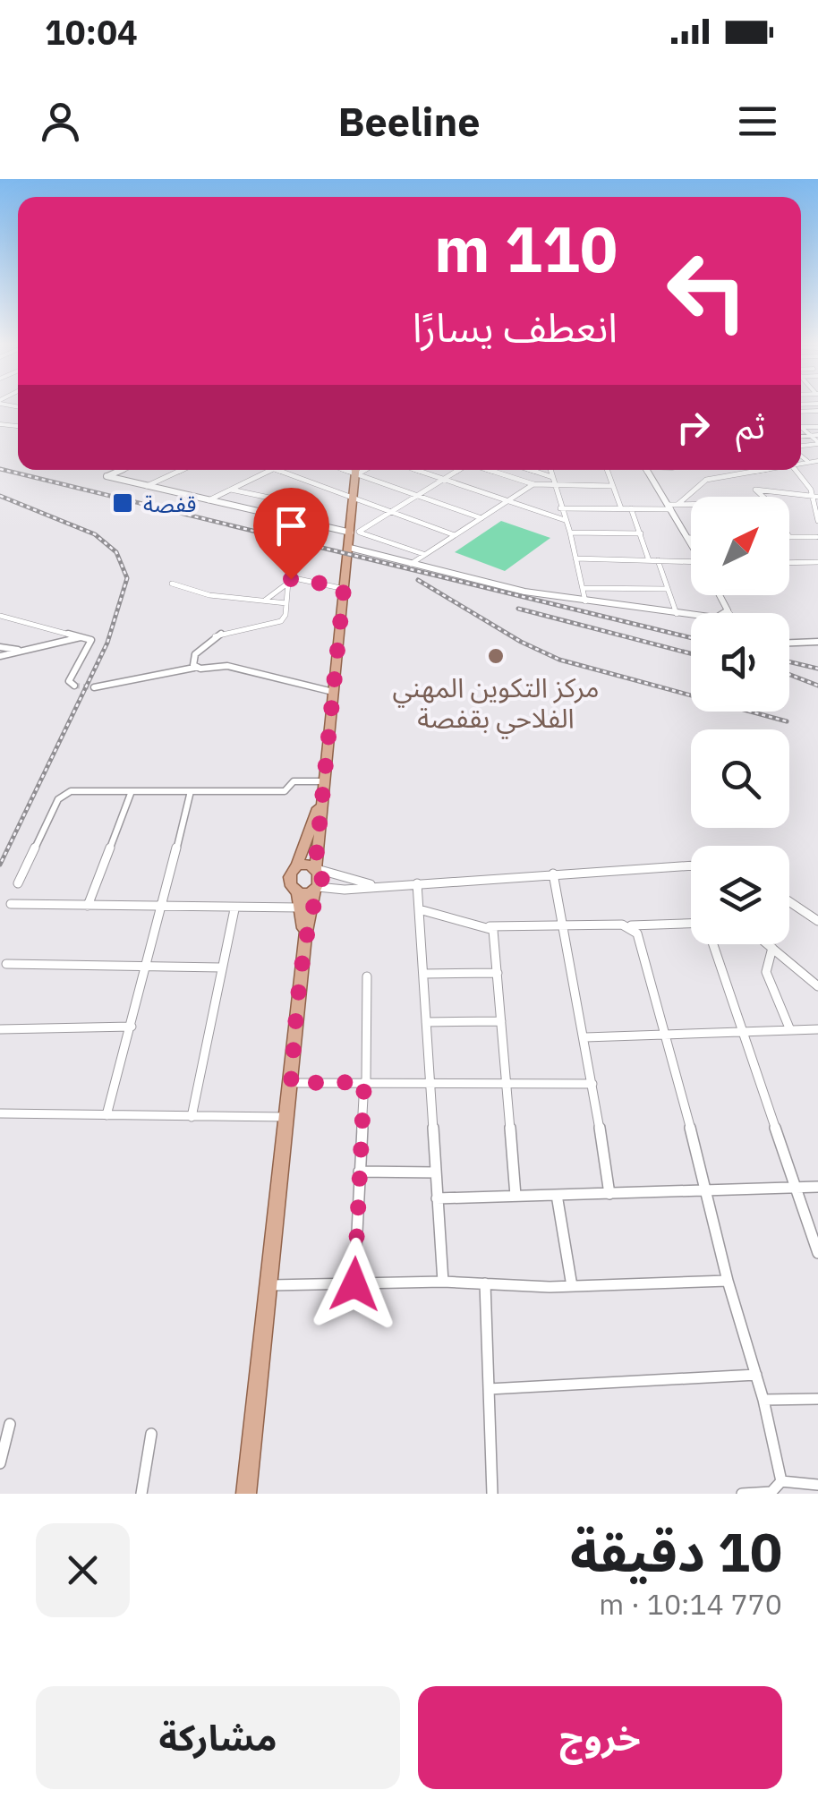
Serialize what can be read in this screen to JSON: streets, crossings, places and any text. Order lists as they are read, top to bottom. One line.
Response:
{"places":{"transit":["قفصة"],"other":["مركز التكوين المهني الفلاحي بقفصة"]},"north":"top right","page":{"status":"10:04","header":"Beeline","turn":["110 m","انعطف يسارًا"],"then":"ثم","heading":["10 دقيقة","770 m · 10:14"],"buttons":["خروج","مشاركة"]}}
